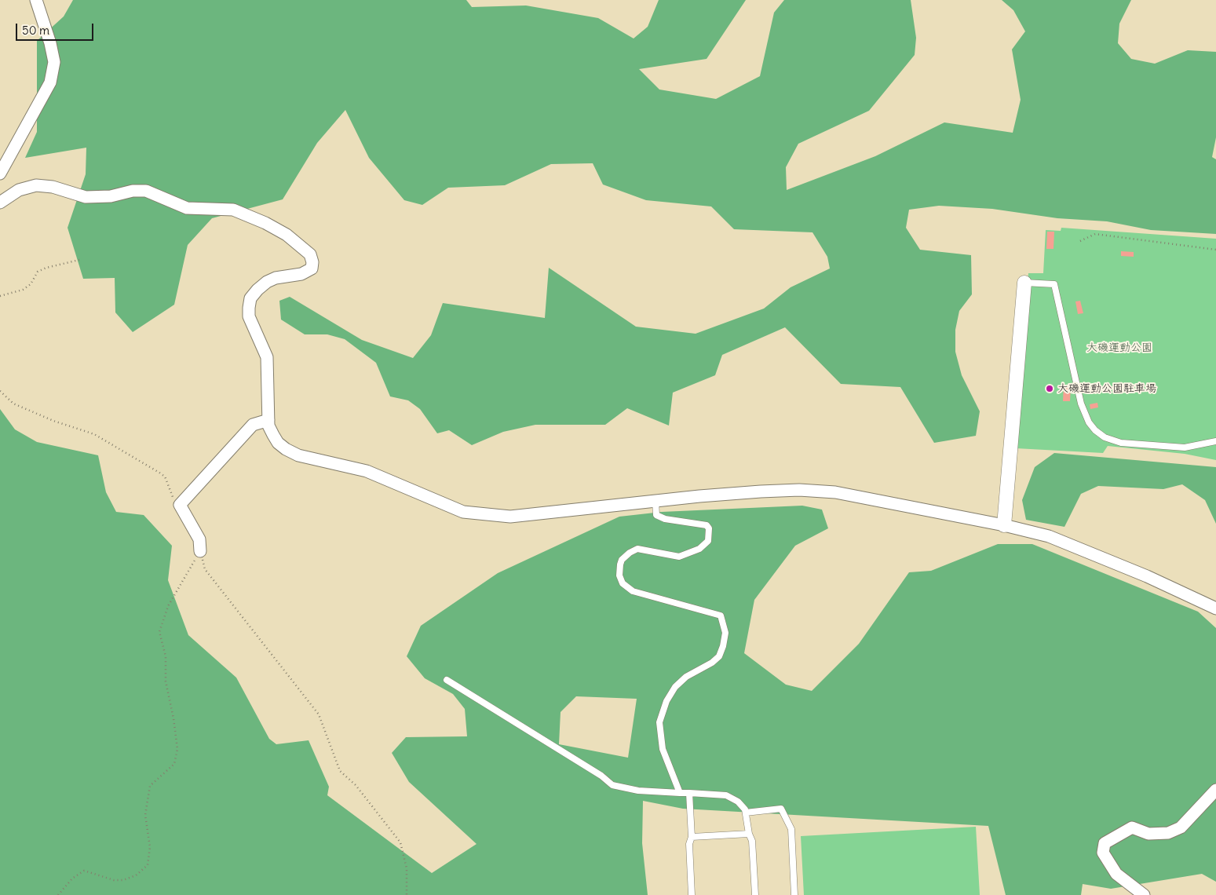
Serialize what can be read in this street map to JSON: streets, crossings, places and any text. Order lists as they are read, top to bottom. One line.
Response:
{"parks":["大磯運動公園"],"places":["大磯運動公園駐車場"],"scale_bar":"50 m"}
